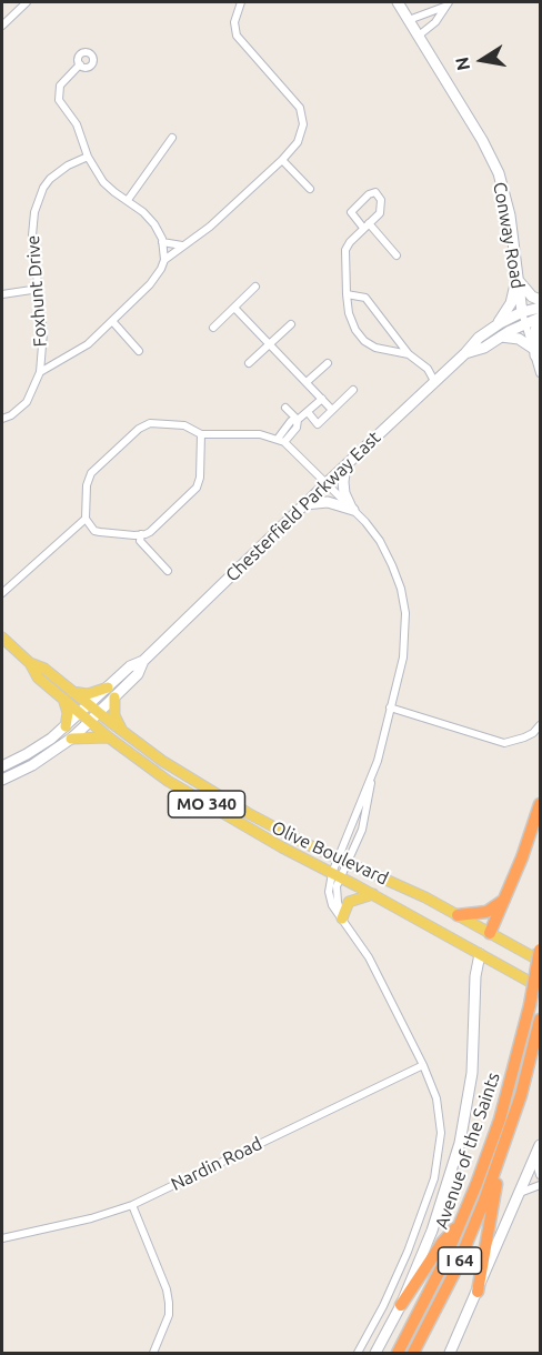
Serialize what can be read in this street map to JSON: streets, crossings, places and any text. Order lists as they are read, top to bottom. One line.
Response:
{"streets":{"highway":["Avenue of the Saints","I 64"],"main road":["MO 340","Olive Boulevard"],"street":["Conway Road","Foxhunt Drive","Chesterfield Parkway East","Nardin Road"]},"crossings":[["Conway Road","Chesterfield Parkway East"],["Chesterfield Parkway East","Olive Boulevard"],["MO 340","Olive Boulevard"]],"north":"left"}
